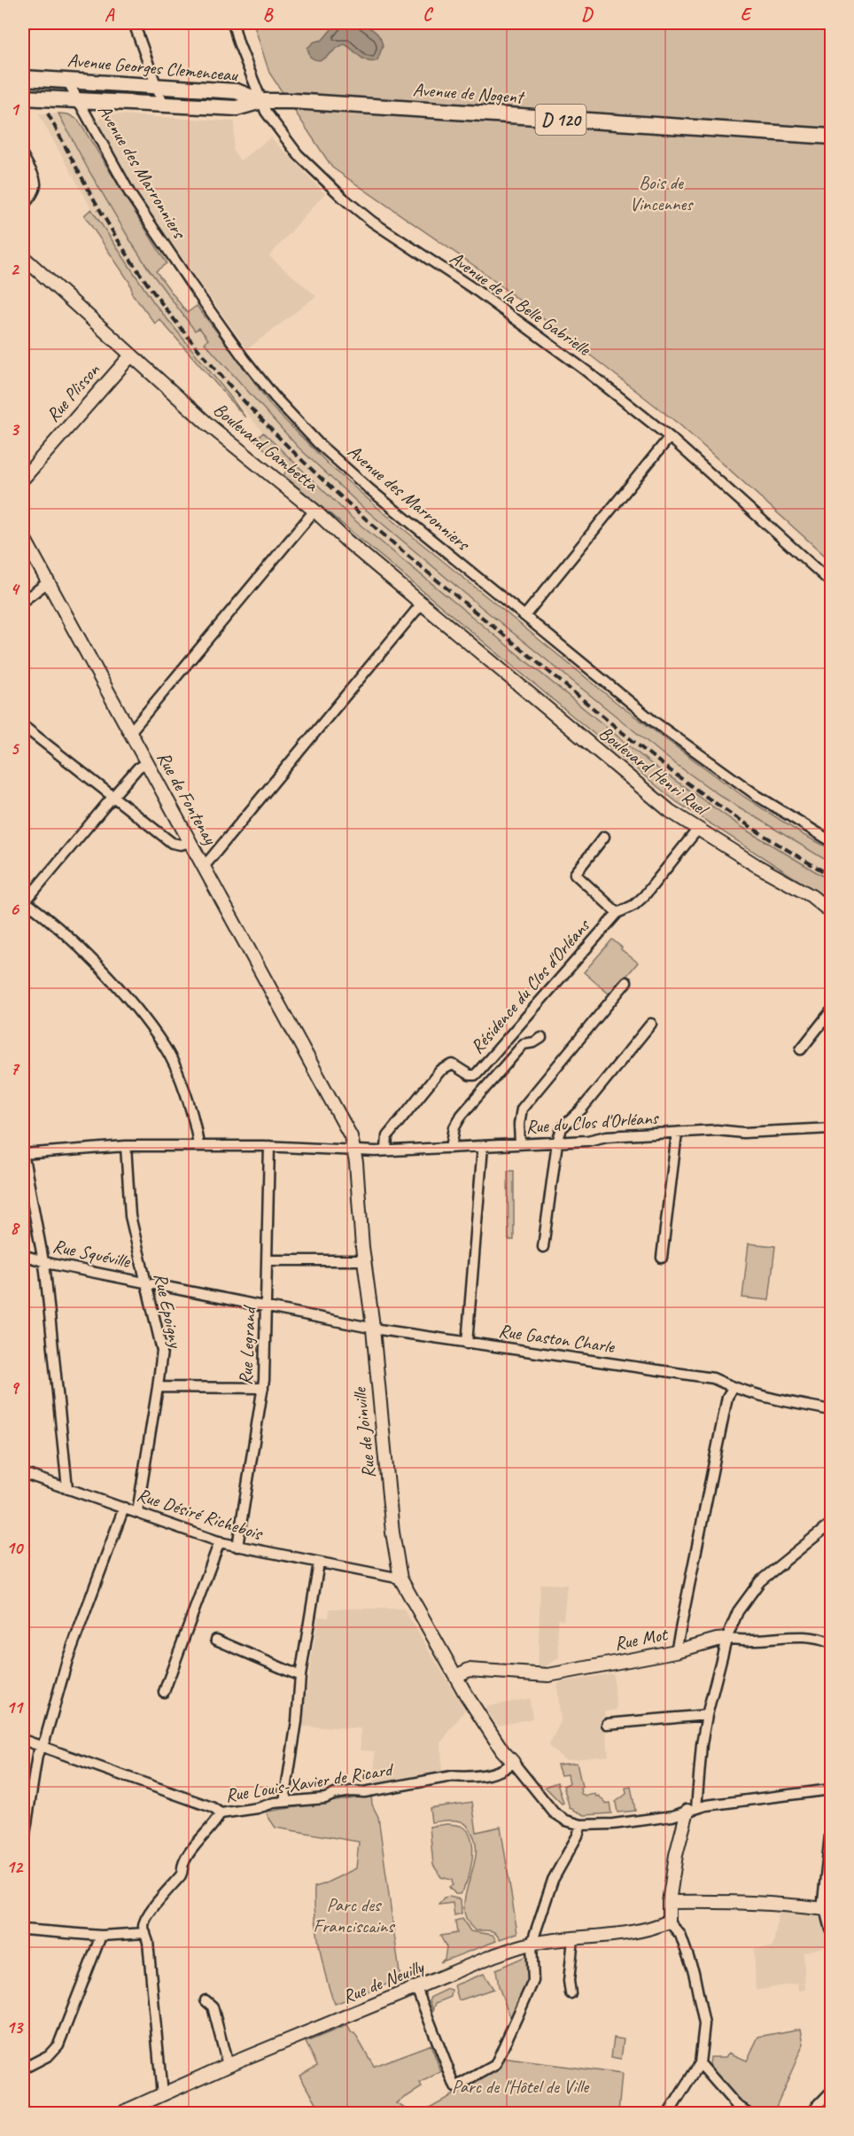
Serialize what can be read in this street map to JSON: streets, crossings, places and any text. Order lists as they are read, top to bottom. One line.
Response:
{"streets":{"main road":["Avenue Georges Clemenceau","Avenue de Nogent","D 120"],"street":["Avenue des Marronniers","Avenue de la Belle Gabrielle","Rue Plisson","Boulevard Gambetta","Boulevard Henri Ruel","Rue de Fontenay","Résidence du Clos d'Orléans","Rue du Clos d'Orléans","Rue Squéville","Rue Epoigny","Rue Gaston Charle","Rue Legrand","Rue de Joinville","Rue Désiré Richebois","Rue Mot","Rue Louis-Xavier de Ricard","Rue de Neuilly"]},"crossings":[["Avenue Georges Clemenceau","Avenue de Nogent"],["Avenue Georges Clemenceau","Avenue des Marronniers"],["Avenue Georges Clemenceau","Avenue de la Belle Gabrielle"],["Avenue de Nogent","Avenue de la Belle Gabrielle"],["Rue Plisson","Boulevard Gambetta"],["Boulevard Gambetta","Boulevard Henri Ruel"],["Boulevard Henri Ruel","Résidence du Clos d'Orléans"],["Rue de Fontenay","Rue de Joinville"],["Résidence du Clos d'Orléans","Rue du Clos d'Orléans"],["Rue du Clos d'Orléans","Rue Epoigny"],["Rue du Clos d'Orléans","Rue Legrand"],["Rue du Clos d'Orléans","Rue de Joinville"],["Rue Squéville","Rue Epoigny"],["Rue Squéville","Rue Gaston Charle"],["Rue Squéville","Rue Legrand"],["Rue Squéville","Rue de Joinville"],["Rue Epoigny","Rue Désiré Richebois"],["Rue Gaston Charle","Rue de Joinville"],["Rue Legrand","Rue Désiré Richebois"],["Rue de Joinville","Rue Désiré Richebois"],["Rue de Joinville","Rue Mot"],["Rue de Joinville","Rue Louis-Xavier de Ricard"]],"parks":["Bois de Vincennes","Parc des Franciscains","Parc de l'Hôtel de Ville"],"grid":{"columns":["A","B","C","D","E"],"rows":["1","2","3","4","5","6","7","8","9","10","11","12","13"]}}
